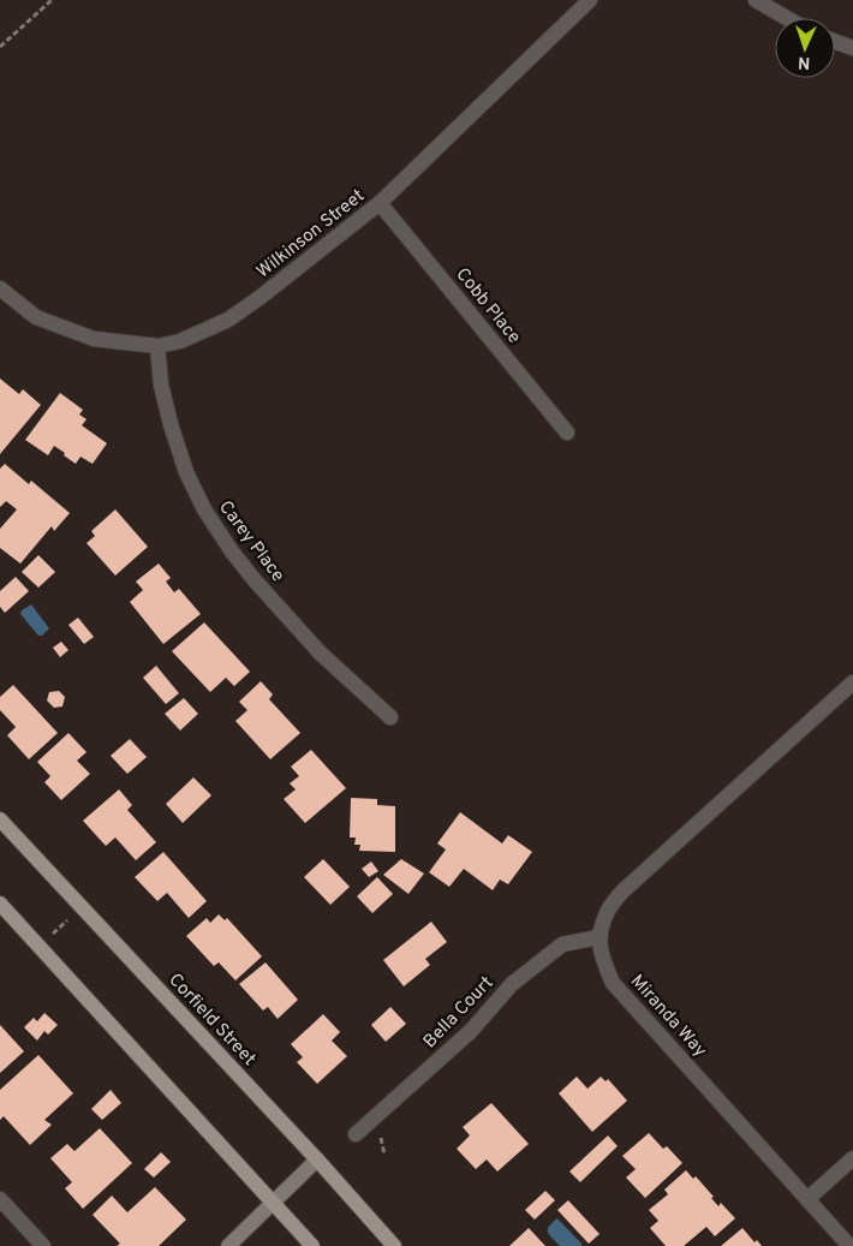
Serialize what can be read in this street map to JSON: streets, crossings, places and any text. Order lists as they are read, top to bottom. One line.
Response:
{"streets":{"main road":["Corfield Street"],"street":["Wilkinson Street","Cobb Place","Carey Place","Bella Court","Miranda Way"]},"crossings":[["Wilkinson Street","Cobb Place"],["Wilkinson Street","Carey Place"],["Bella Court","Miranda Way"]],"north":"bottom"}
